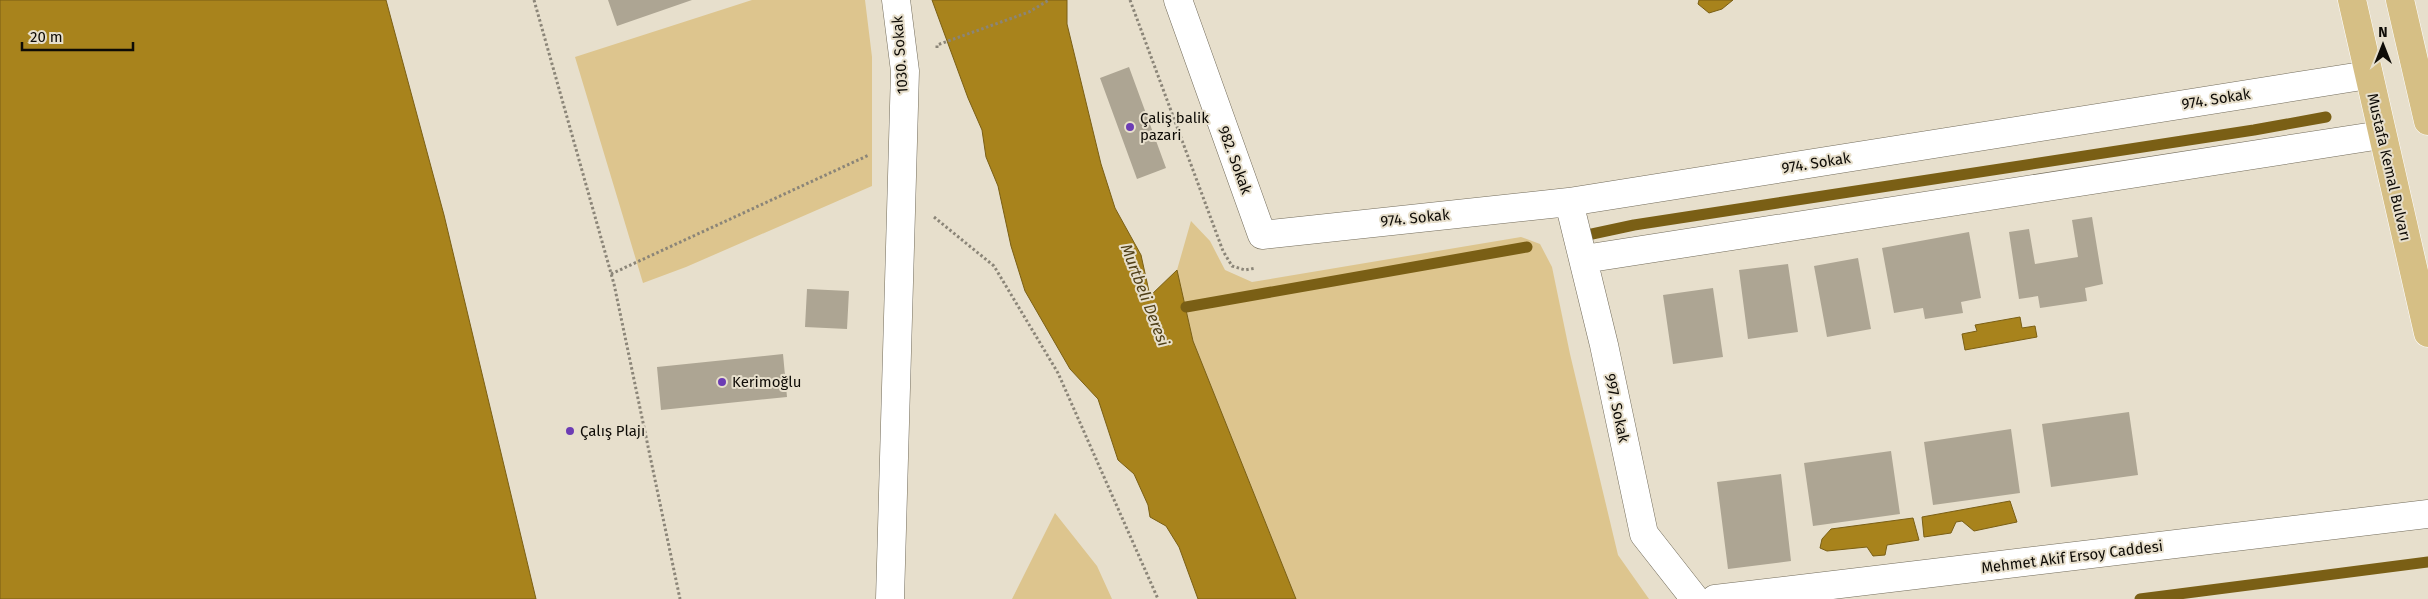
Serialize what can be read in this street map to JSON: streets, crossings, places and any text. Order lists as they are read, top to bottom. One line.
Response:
{"streets":{"main road":["Mustafa Kemal Bulvarı"],"street":["1030. Sokak","974. Sokak","982. Sokak","997. Sokak","Mehmet Akif Ersoy Caddesi"]},"crossings":[["974. Sokak","982. Sokak"],["974. Sokak","Mustafa Kemal Bulvarı"],["974. Sokak","997. Sokak"]],"water":["Murtbeli Deresi"],"places":["Çaliş balik pazari","Kerimoğlu","Çalış Plajı"],"scale_bar":"20 m","north":"top"}
